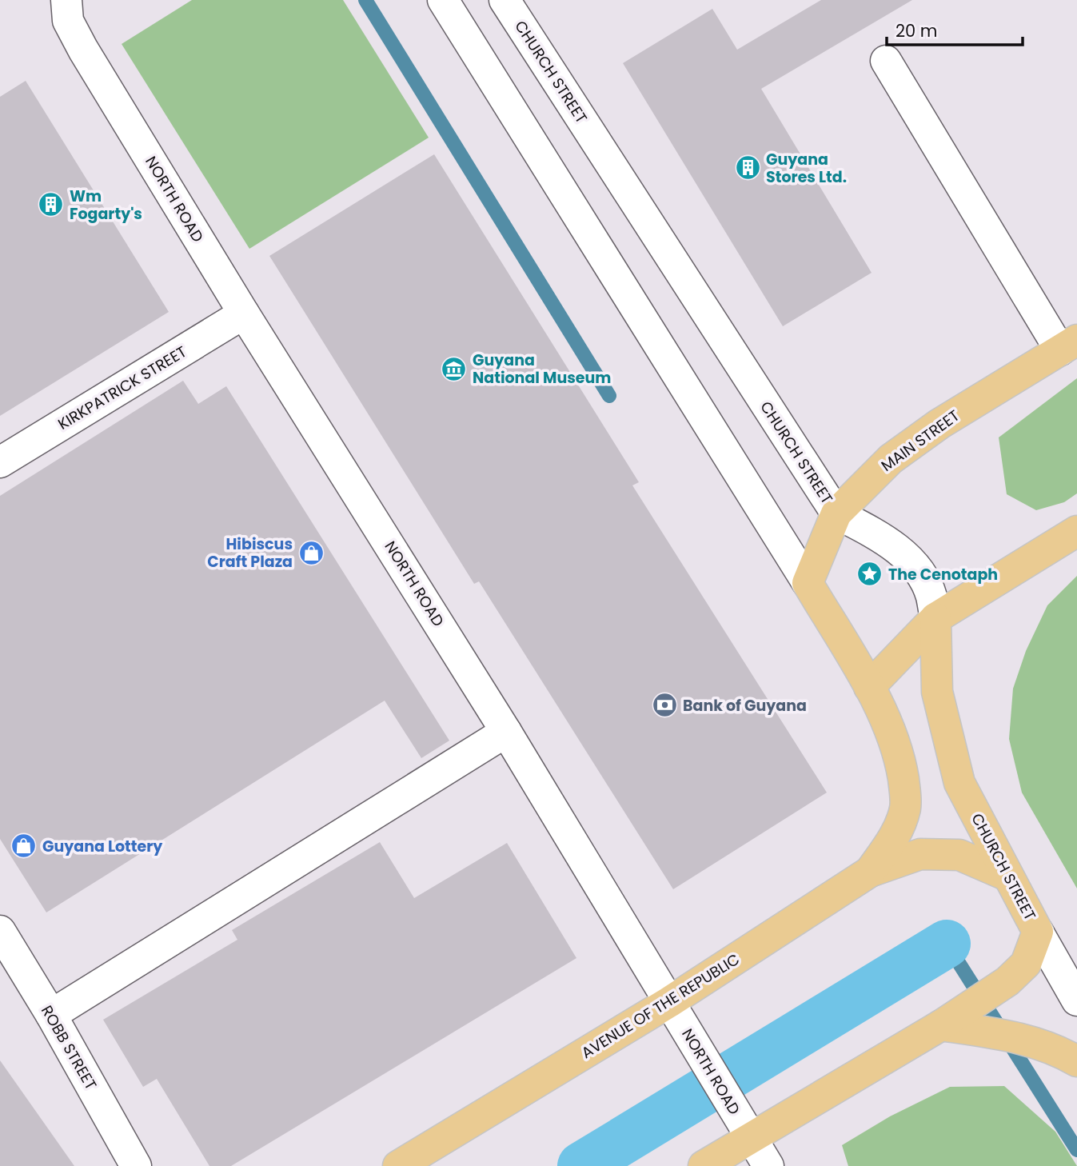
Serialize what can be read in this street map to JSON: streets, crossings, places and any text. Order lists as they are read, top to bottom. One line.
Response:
{"streets":{"main road":["CHURCH STREET","MAIN STREET","AVENUE OF THE REPUBLIC"],"street":["NORTH ROAD","KIRKPATRICK STREET","ROBB STREET"]},"crossings":[["CHURCH STREET","MAIN STREET"],["NORTH ROAD","KIRKPATRICK STREET"],["NORTH ROAD","AVENUE OF THE REPUBLIC"]],"places":{"building":["Guyana Stores Ltd.","Wm Fogarty's"],"museum":["Guyana National Museum"],"shop":["Hibiscus Craft Plaza","Guyana Lottery"],"place":["The Cenotaph"],"bank":["Bank of Guyana"]},"scale_bar":"20 m"}
